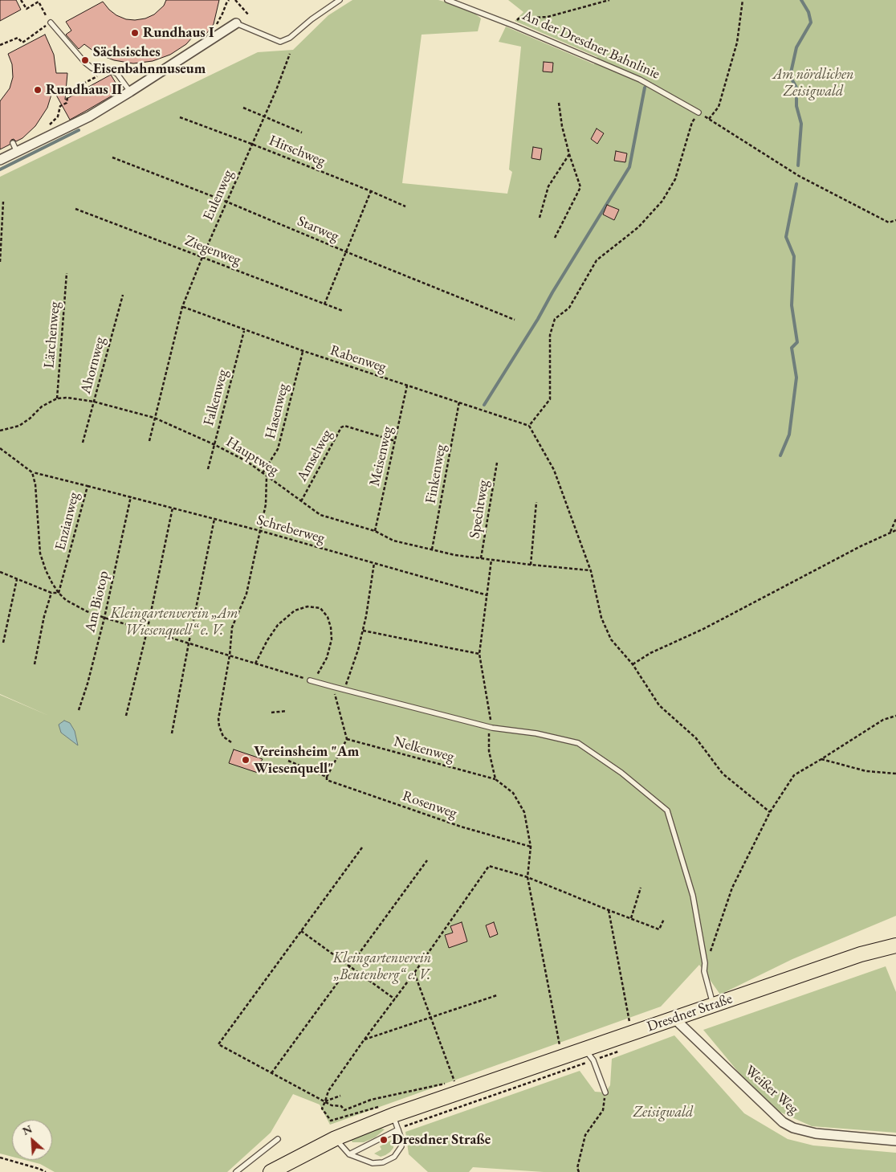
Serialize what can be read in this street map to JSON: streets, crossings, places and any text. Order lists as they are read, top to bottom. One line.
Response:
{"streets":{"main road":["Dresdner Straße"],"street":["Weißer Weg"],"lane":["An der Dresdner Bahnlinie"],"path":["Hirschweg","Eulenweg","Starweg","Ziegenweg","Lärchenweg","Rabenweg","Ahornweg","Falkenweg","Hasenweg","Amselweg","Hauptweg","Meisenweg","Finkenweg","Spechtweg","Enzianweg","Schreberweg","Am Biotop","Nelkenweg","Rosenweg"]},"crossings":[["Hirschweg","Eulenweg"],["Eulenweg","Starweg"],["Eulenweg","Ziegenweg"],["Eulenweg","Rabenweg"],["Eulenweg","Hauptweg"],["Lärchenweg","Hauptweg"],["Rabenweg","Falkenweg"],["Rabenweg","Hasenweg"],["Rabenweg","Meisenweg"],["Rabenweg","Finkenweg"],["Ahornweg","Hauptweg"],["Falkenweg","Hauptweg"],["Hasenweg","Hauptweg"],["Amselweg","Hauptweg"],["Amselweg","Meisenweg"],["Hauptweg","Meisenweg"],["Hauptweg","Finkenweg"],["Hauptweg","Spechtweg"],["Enzianweg","Schreberweg"],["Schreberweg","Am Biotop"],["Dresdner Straße","Weißer Weg"]],"parks":["Am nördlichen Zeisigwald","Kleingartenverein „Am Wiesenquell“ e. V.","Kleingartenverein „Beutenberg“ e. V.","Zeisigwald"],"places":["Rundhaus I","Sächsisches Eisenbahnmuseum","Rundhaus II","Vereinsheim \"Am Wiesenquell\"","Dresdner Straße"],"north":"top left"}
